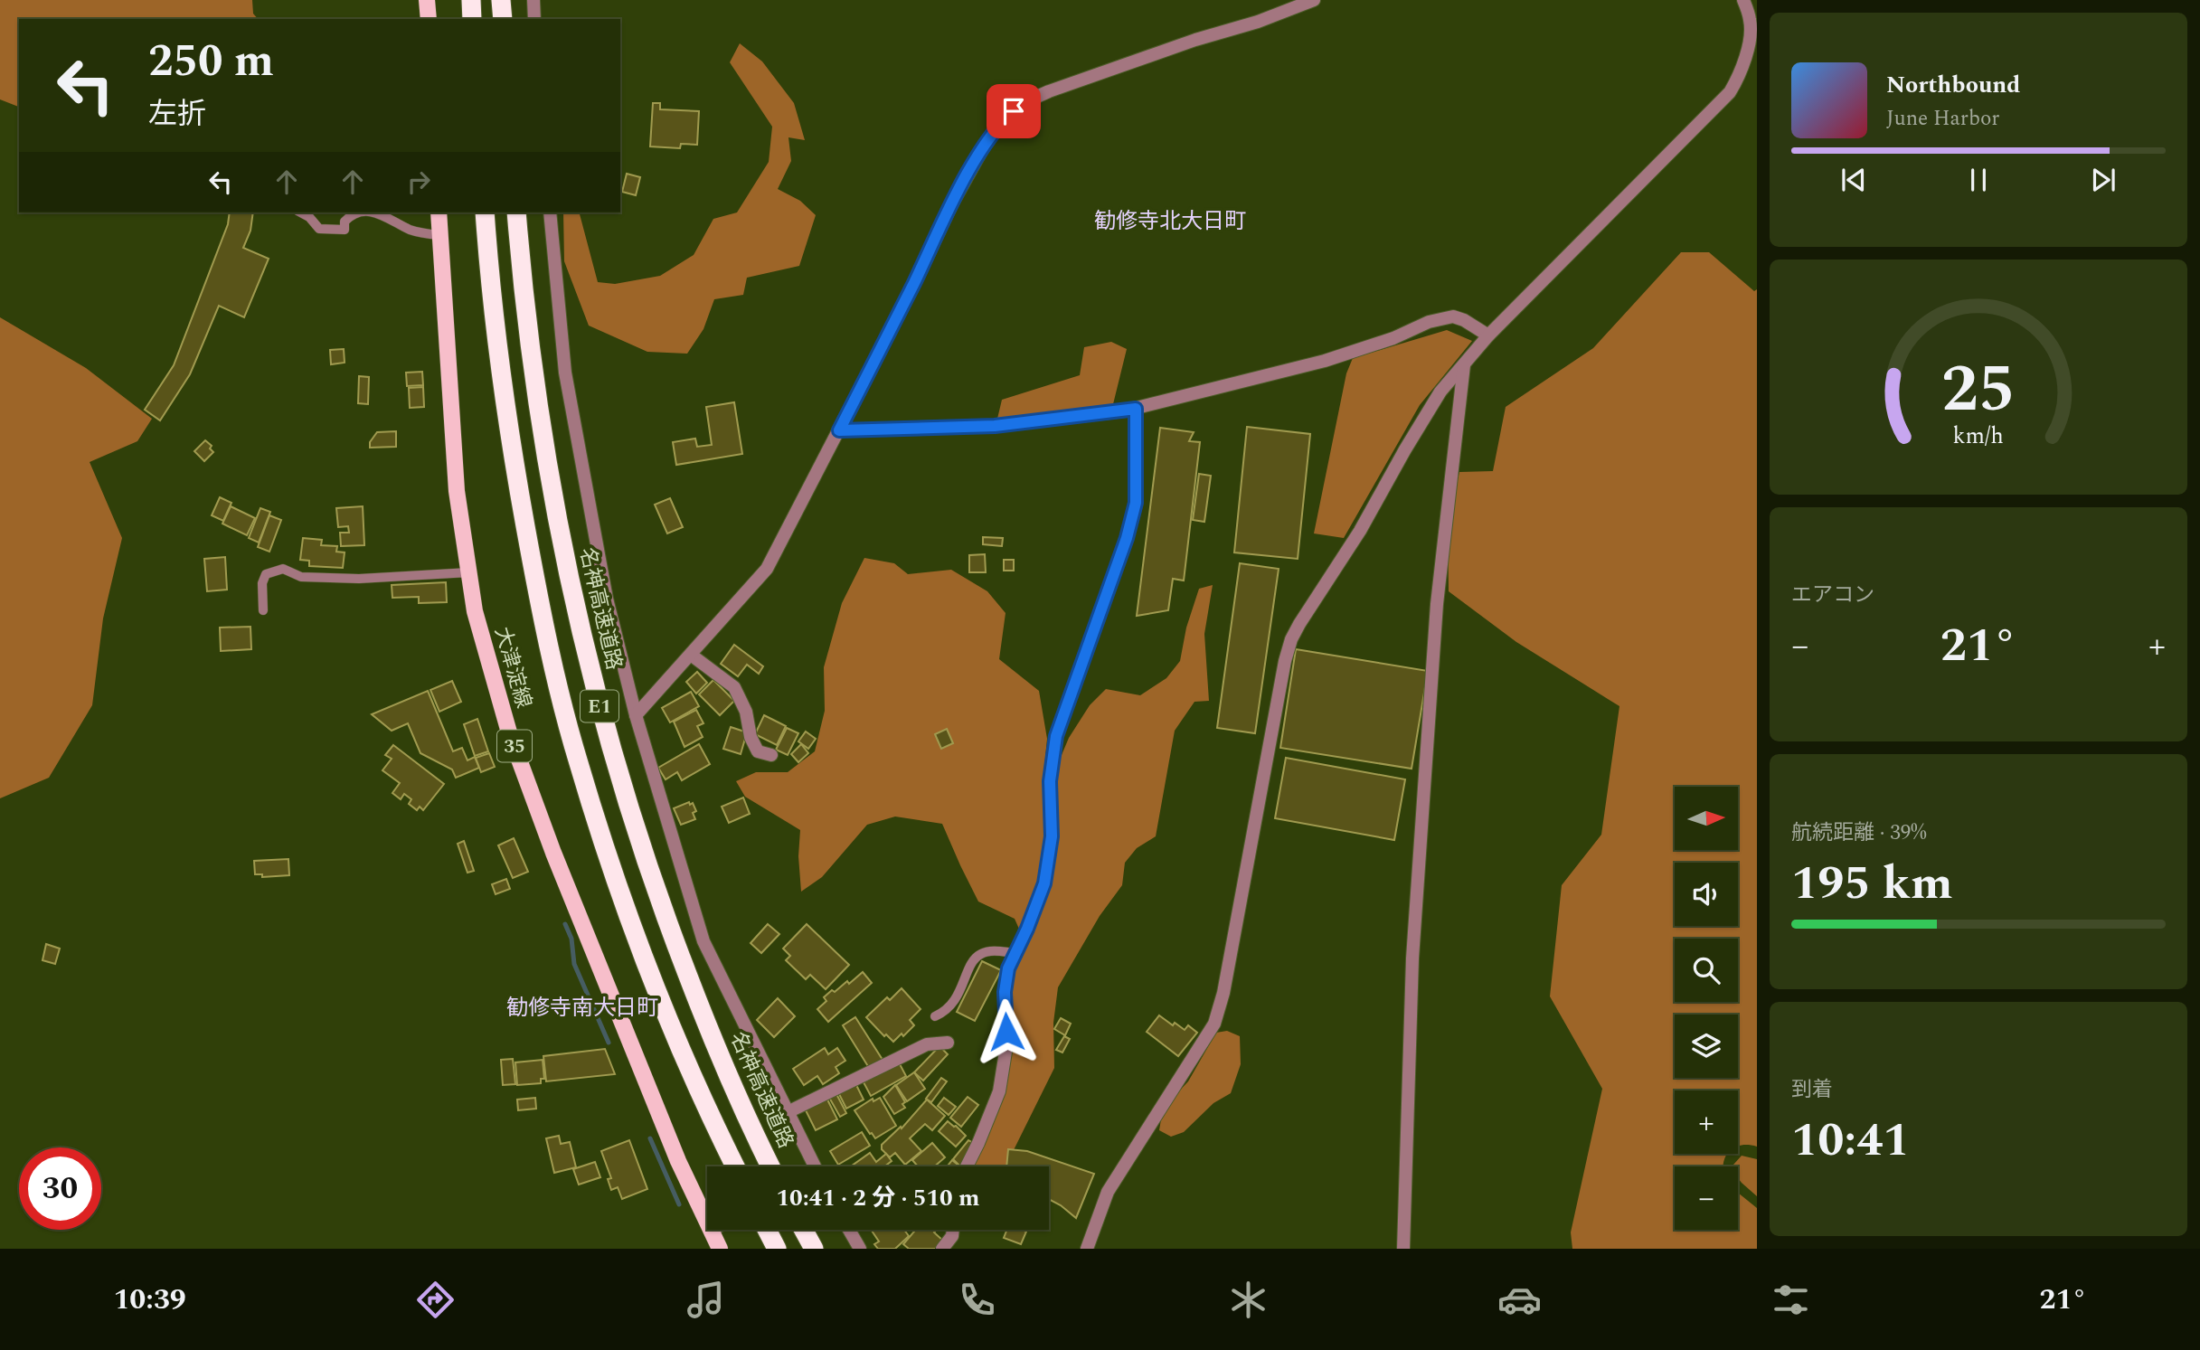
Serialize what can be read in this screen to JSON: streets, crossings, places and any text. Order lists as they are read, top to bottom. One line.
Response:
{"streets":{"highway":["名神高速道路","E1"],"main road":["大津淀線","35"]},"districts":["勧修寺北大日町","勧修寺南大日町"],"north":"right","page":{"turn":["250 m","左折"],"song":["Northbound","June Harbor"],"tile":["エアコン",["航続距離 · 39%","195 km"],["到着","10:41"]],"heat":["−","21°","+"],"map_buttons":["+","−"],"limit":"30","trip":"10:41 · 2 分 · 510 m","tabs":["10:39","21°"],"gauge":["25","km/h"]}}
